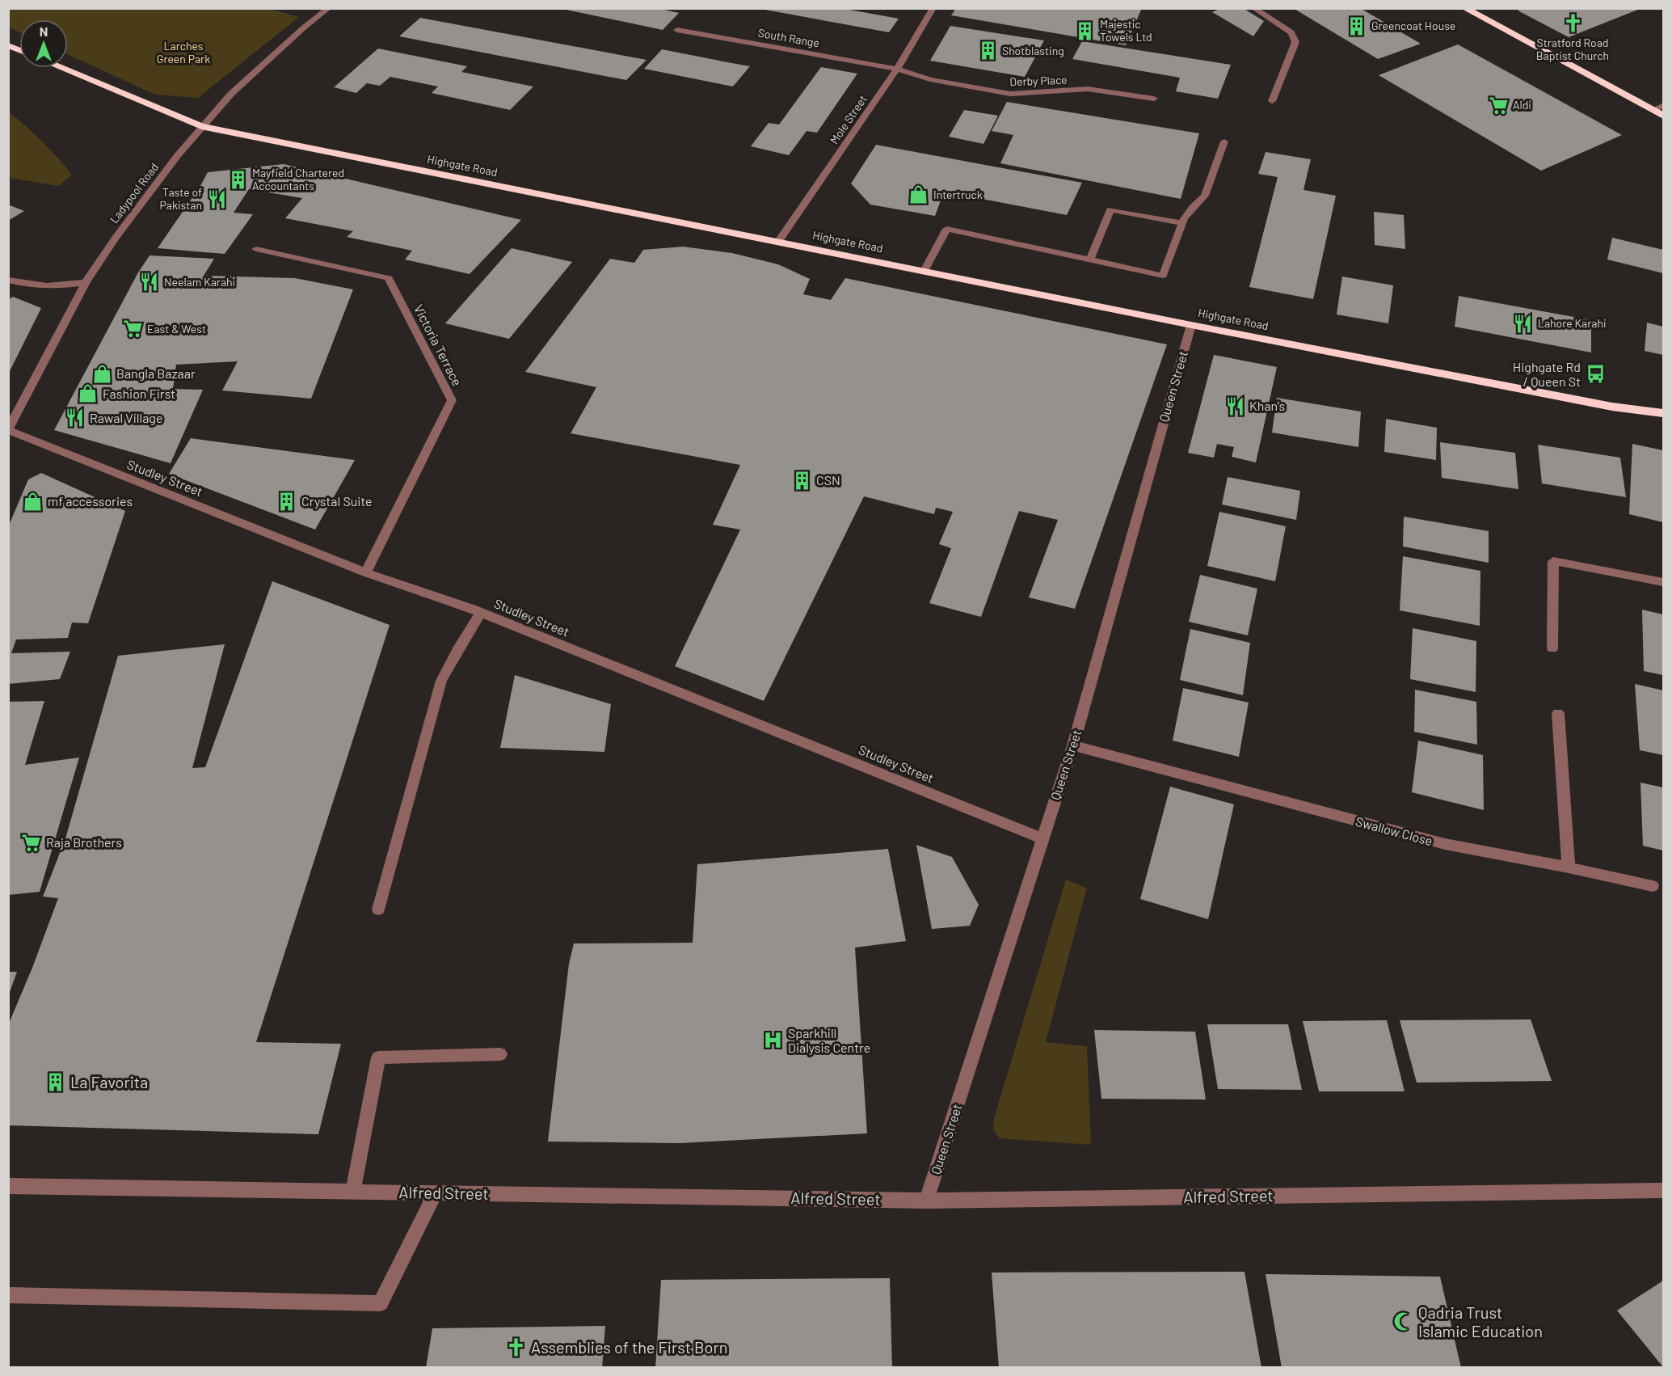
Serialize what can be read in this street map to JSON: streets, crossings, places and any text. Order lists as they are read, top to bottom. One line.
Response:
{"streets":{"highway":["Highgate Road"],"street":["South Range","Derby Place","Mole Street","Ladypool Road","Victoria Terrace","Queen Street","Studley Street","Swallow Close","Alfred Street"]},"crossings":[["South Range","Derby Place"],["South Range","Mole Street"],["Derby Place","Mole Street"],["Mole Street","Highgate Road"],["Highgate Road","Ladypool Road"],["Highgate Road","Queen Street"],["Ladypool Road","Studley Street"],["Victoria Terrace","Studley Street"],["Queen Street","Studley Street"],["Queen Street","Swallow Close"],["Queen Street","Alfred Street"]],"parks":["Larches Green Park"],"places":{"church":["Stratford Road Baptist Church","Assemblies of the First Born"],"building":["Greencoat House","Majestic Towels Ltd","Shotblasting","Mayfield Chartered Accountants","CSN","Crystal Suite","La Favorita"],"supermarket":["Aldi","East & West","Raja Brothers"],"shop":["Intertruck","Bangla Bazaar","Fashion First","mf accessories"],"restaurant":["Taste of Pakistan","Neelam Karahi","Lahore Karahi","Khan's","Rawal Village"],"bus stop":["Highgate Rd / Queen St"],"hospital":["Sparkhill Dialysis Centre"],"mosque":["Qadria Trust Islamic Education"]},"north":"top"}
